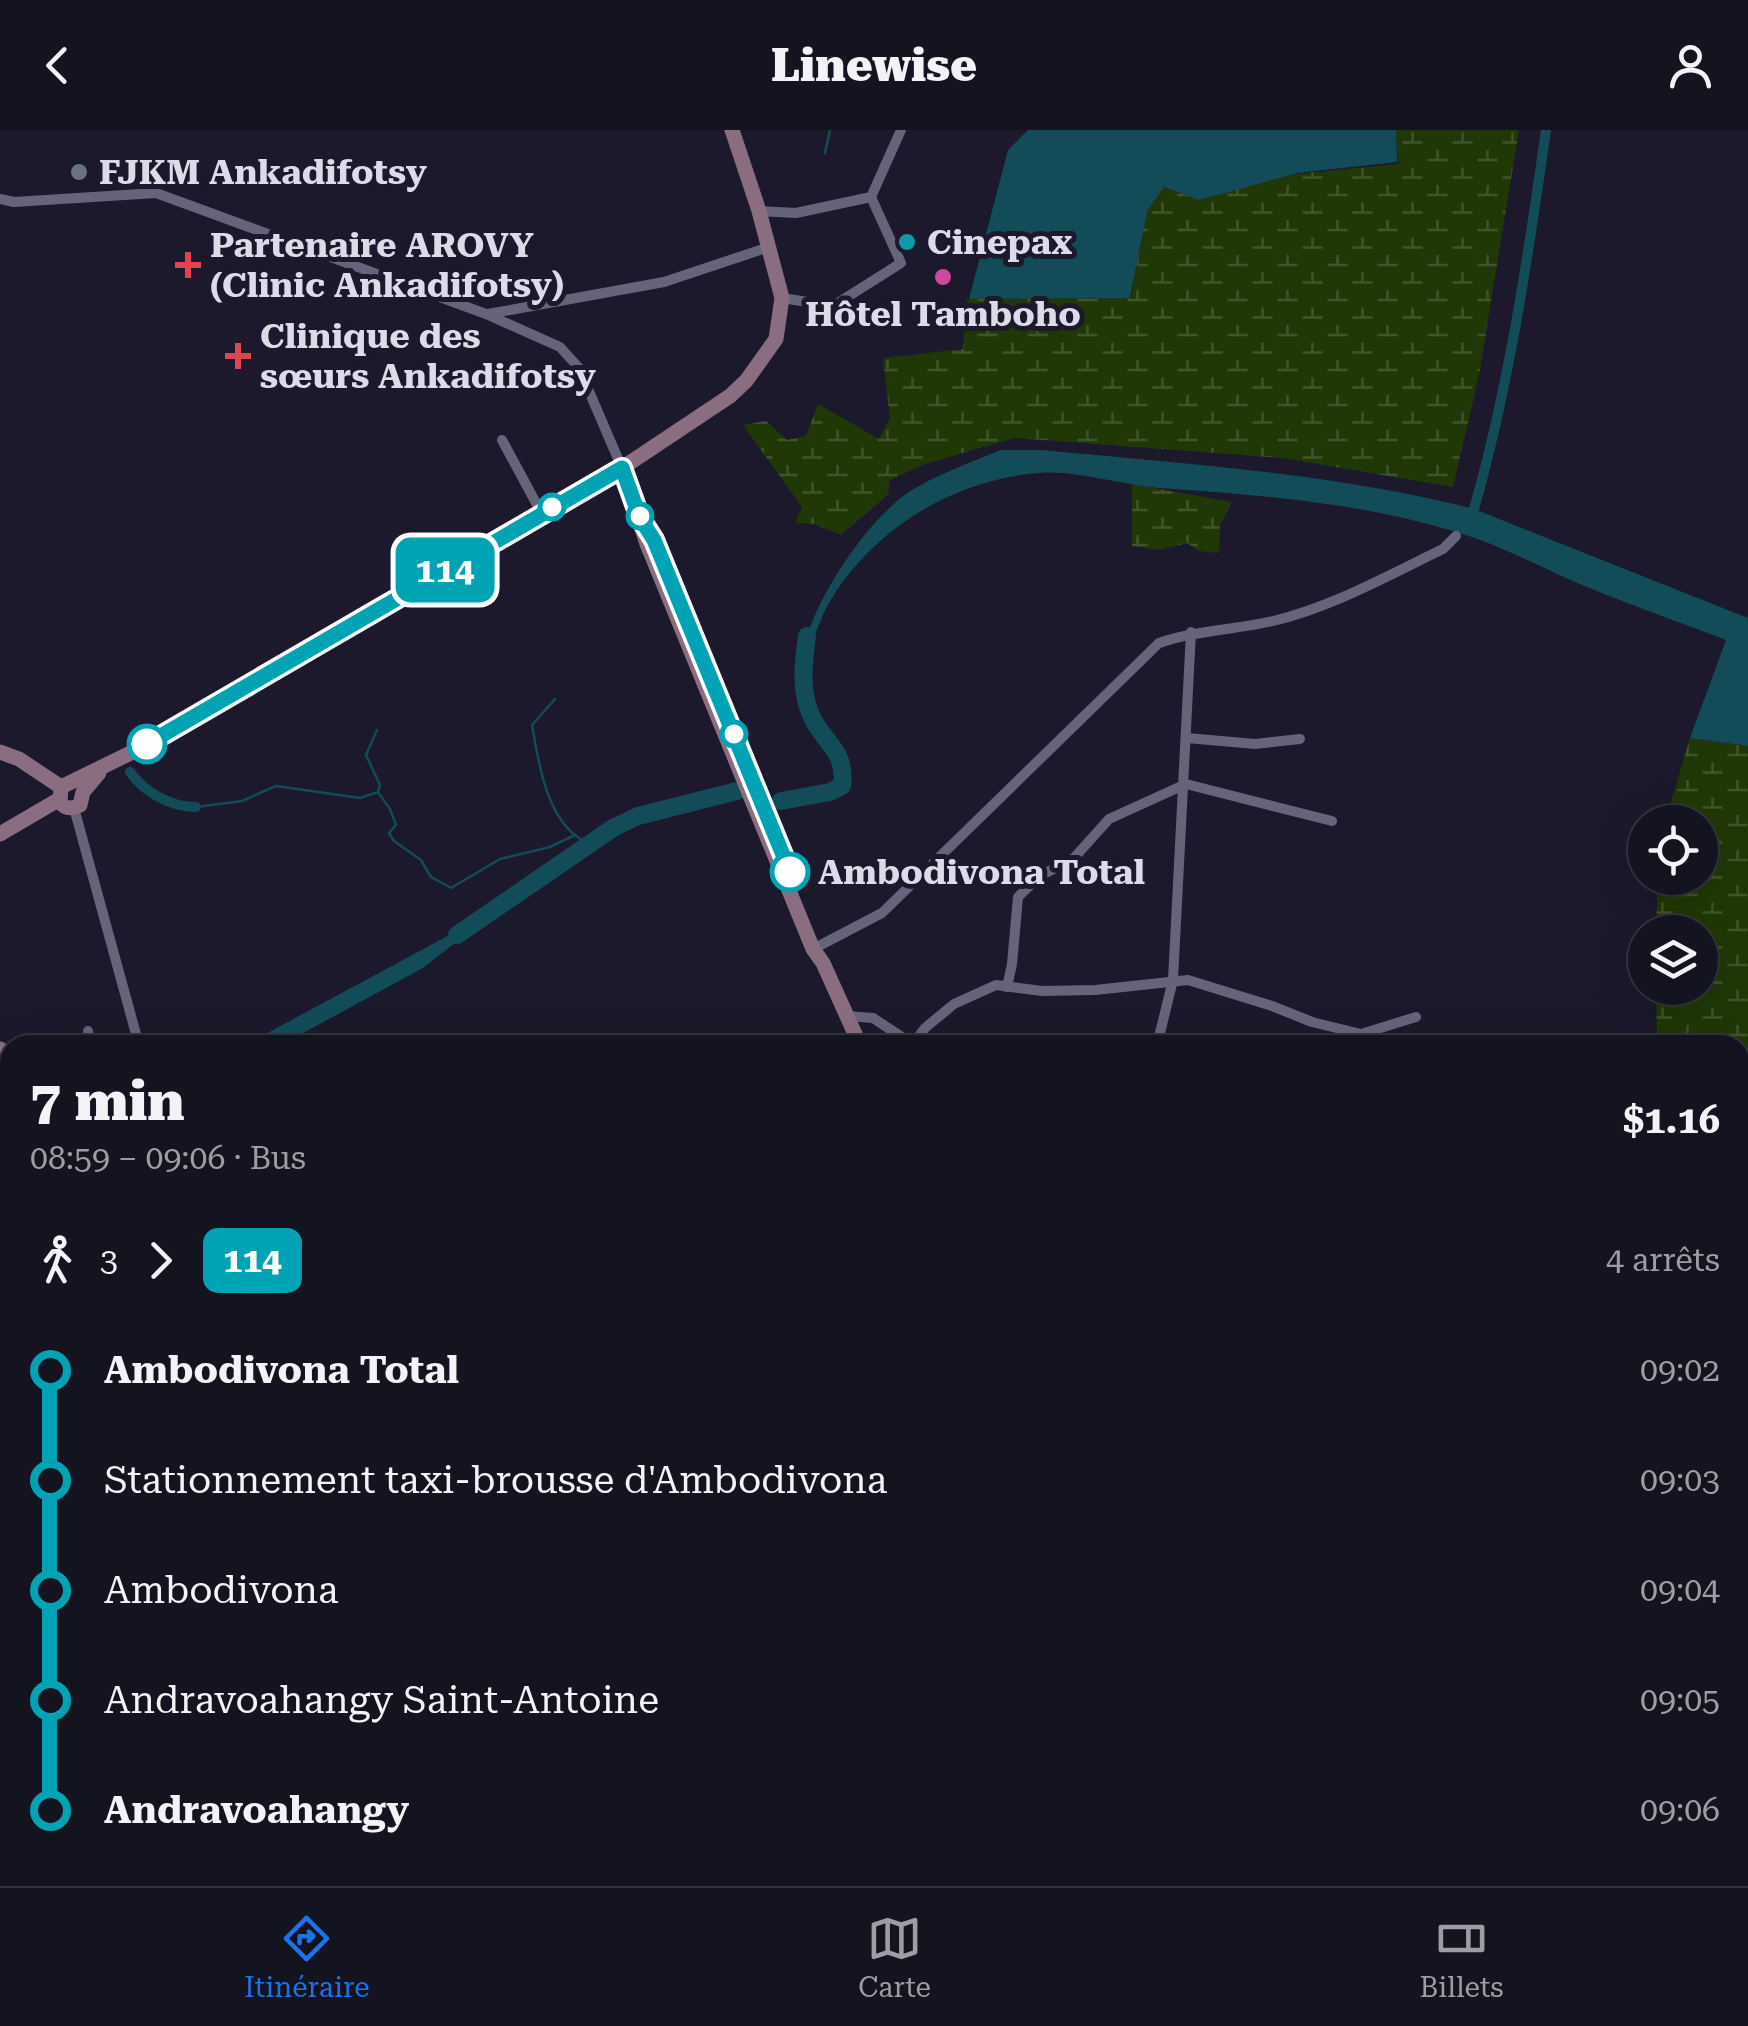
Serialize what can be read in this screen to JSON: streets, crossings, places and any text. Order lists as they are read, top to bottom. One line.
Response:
{"places":{"other":["FJKM Ankadifotsy","Cinepax","Hôtel Tamboho","Ambodivona Total"],"health":["Partenaire AROVY (Clinic Ankadifotsy)","Clinique des sœurs Ankadifotsy"]},"lines":["bus line 114"],"page":{"header":"Linewise","on_map":"114","heading":["7 min","08:59 – 09:06 · Bus","$1.16"],"legs":["3","114","4 arrêts"],"list":[{"name":"Ambodivona Total","value":"09:02"},{"name":"Stationnement taxi-brousse d'Ambodivona","value":"09:03"},{"name":"Ambodivona","value":"09:04"},{"name":"Andravoahangy Saint-Antoine","value":"09:05"},{"name":"Andravoahangy","value":"09:06"}],"tabs":["Itinéraire","Carte","Billets"]}}
